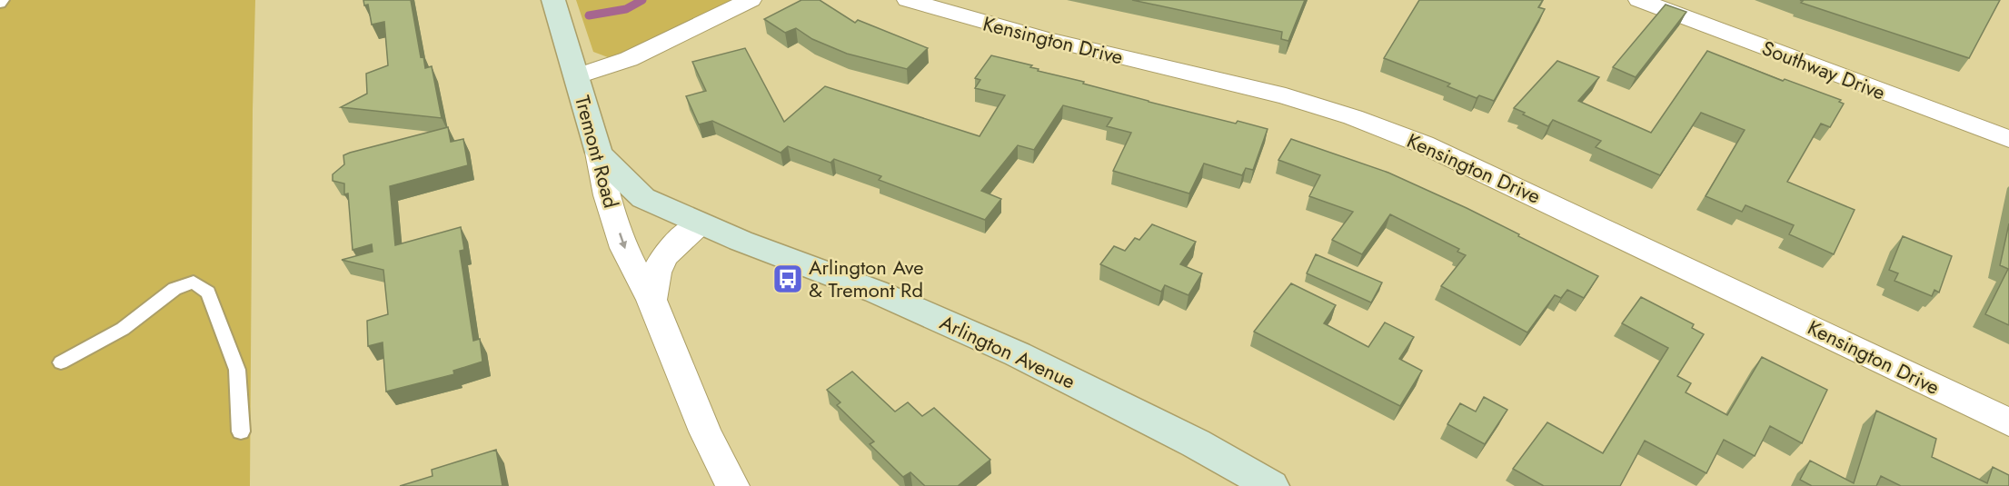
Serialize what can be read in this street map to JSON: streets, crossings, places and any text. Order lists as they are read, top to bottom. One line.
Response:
{"streets":{"street":["Kensington Drive","Southway Drive","Tremont Road","Arlington Avenue"]},"crossings":[["Tremont Road","Arlington Avenue"]],"places":{"bus stop":["Arlington Ave & Tremont Rd"]}}
